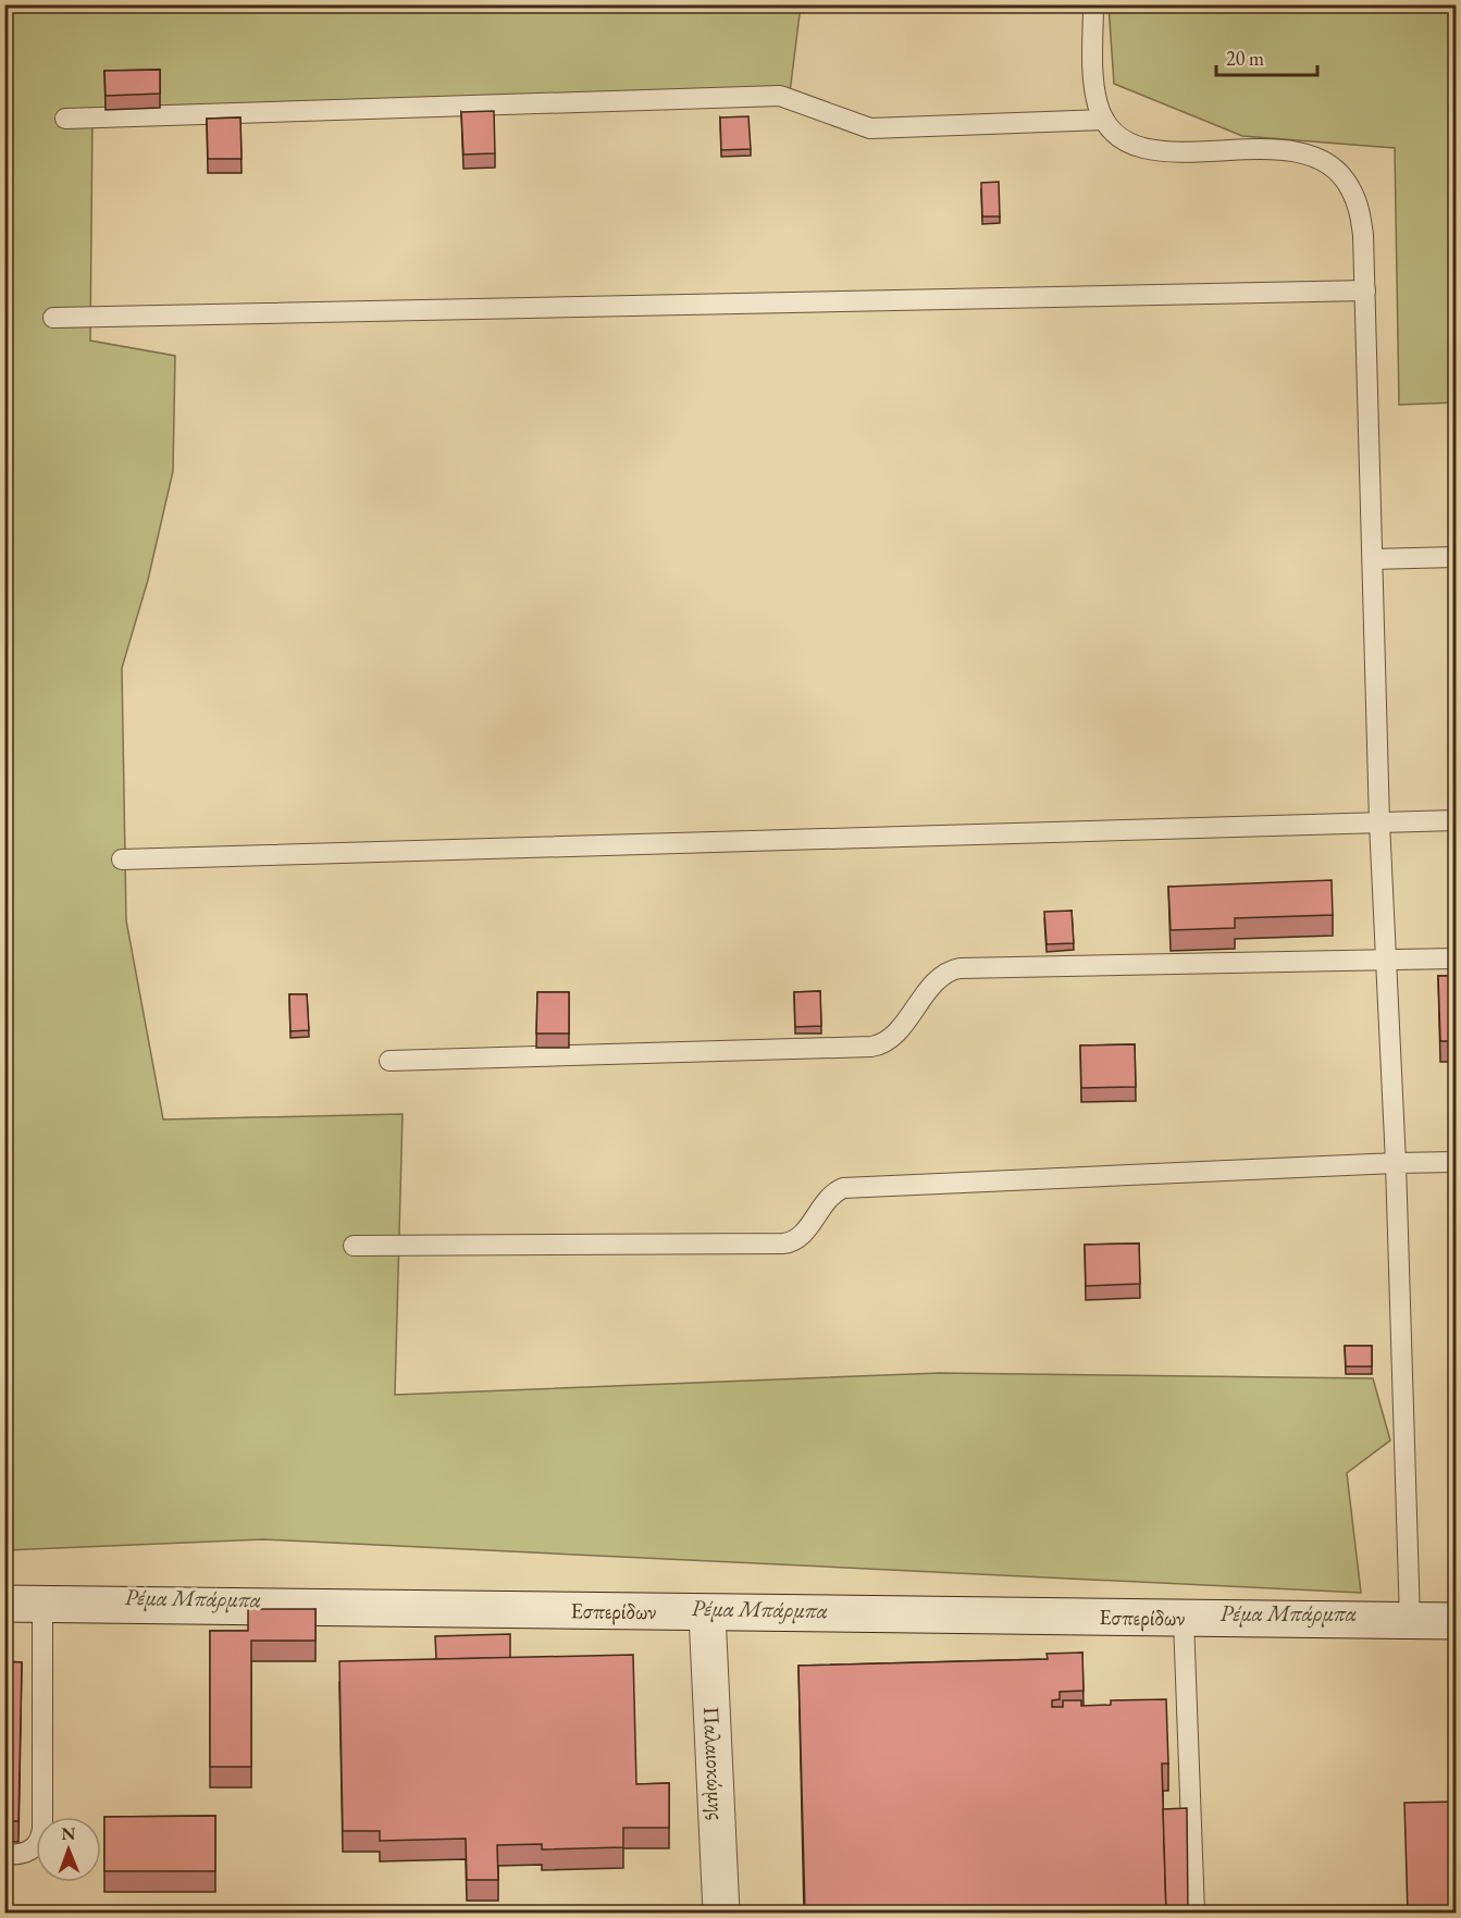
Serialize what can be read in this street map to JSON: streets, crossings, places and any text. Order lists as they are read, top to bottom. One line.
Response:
{"streets":{"street":["Εσπερίδων","Παλαιοκώμης"]},"crossings":[["Εσπερίδων","Παλαιοκώμης"]],"water":["Ρέμα Μπάρμπα"],"scale_bar":"20 m","north":"top"}
